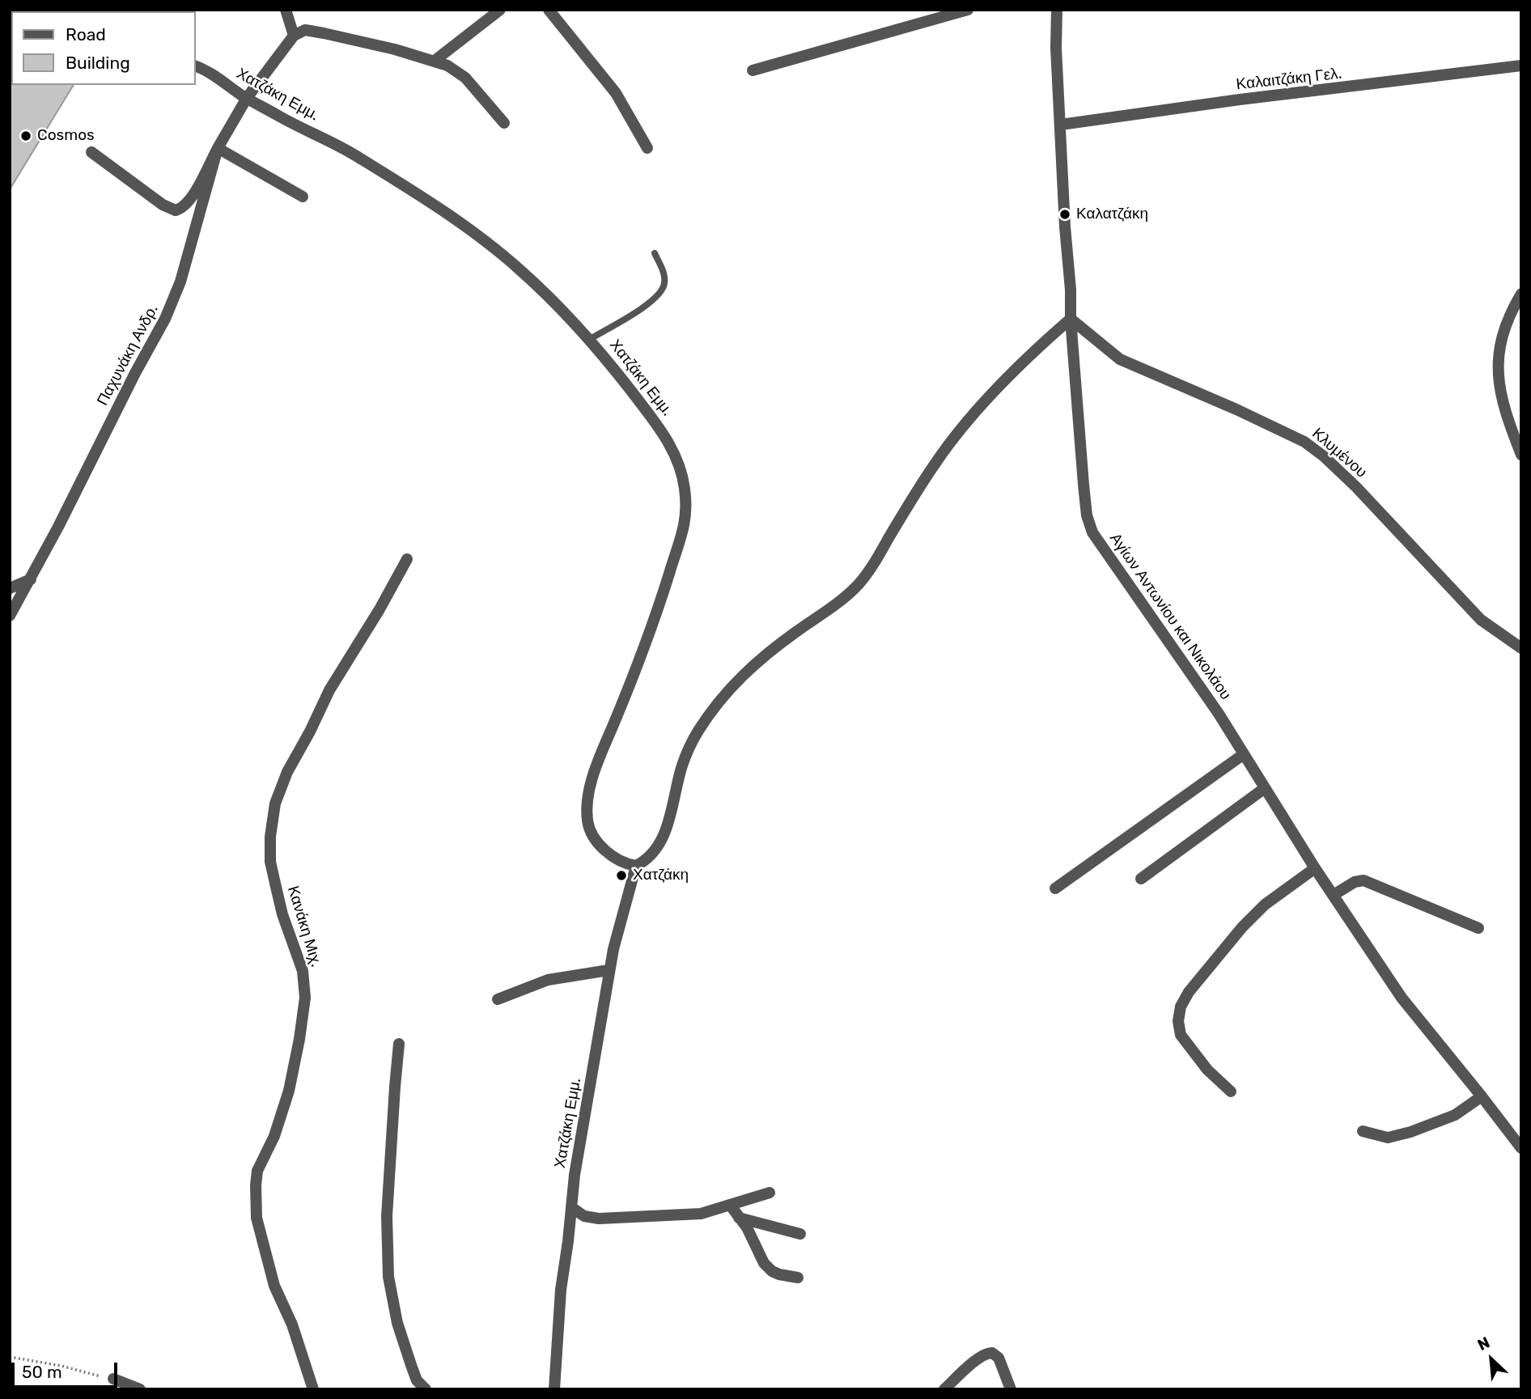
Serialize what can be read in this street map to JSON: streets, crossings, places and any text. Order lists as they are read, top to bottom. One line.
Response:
{"streets":{"street":["Καλαιτζάκη Γελ.","Χατζάκη Εμμ.","Παχυνάκη Ανδρ.","Κλυμένου","Αγίων Αντωνίου και Νικολάου","Κανάκη Μιχ."]},"crossings":[["Καλαιτζάκη Γελ.","Αγίων Αντωνίου και Νικολάου"],["Χατζάκη Εμμ.","Παχυνάκη Ανδρ."],["Κλυμένου","Αγίων Αντωνίου και Νικολάου"]],"places":["Cosmos","Καλατζάκη","Χατζάκη"],"legend":["Road","Building"],"scale_bar":"50 m","north":"top left"}
